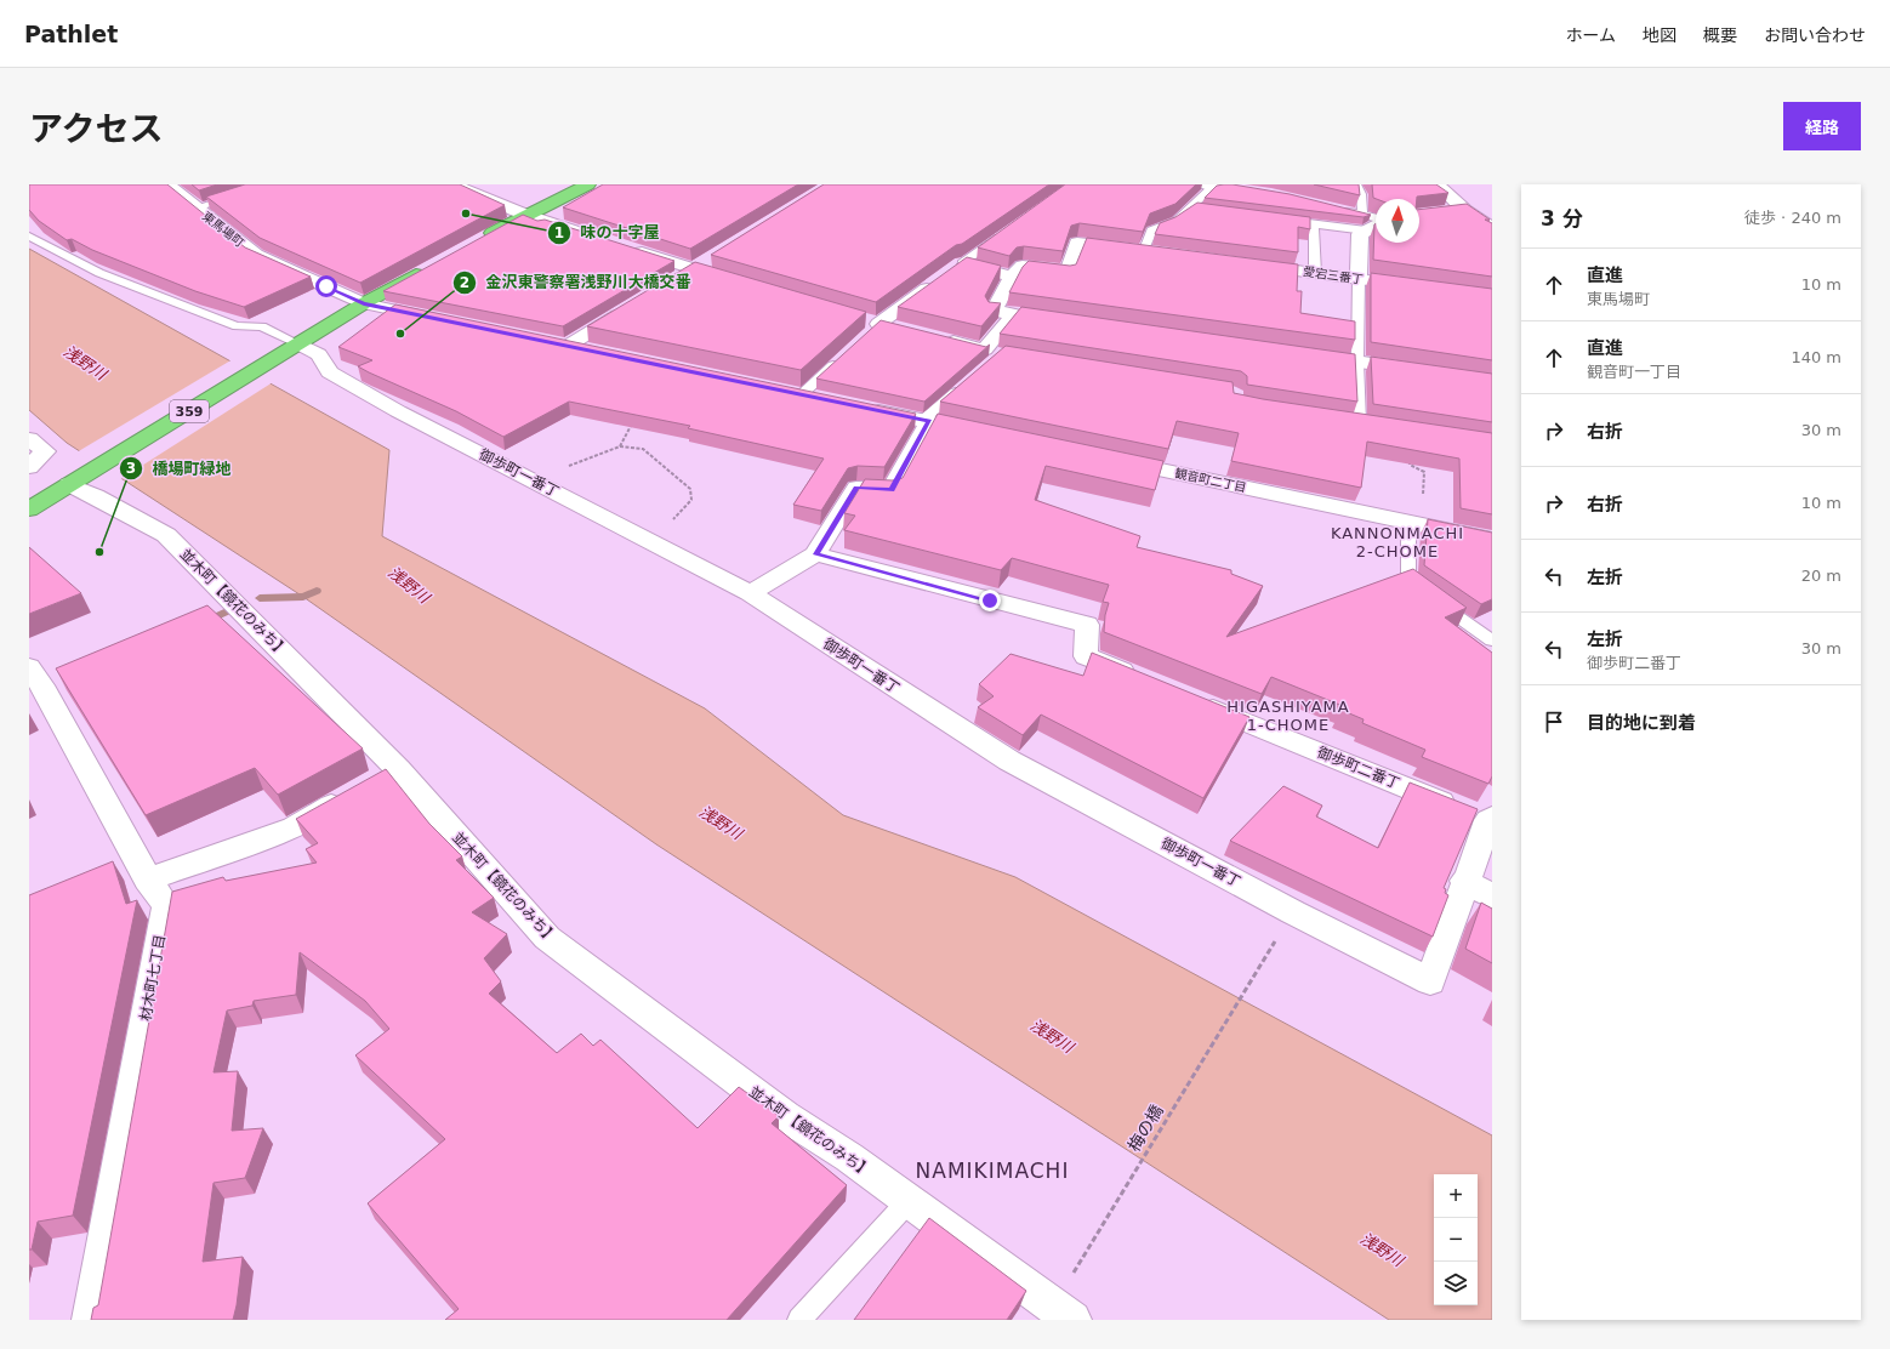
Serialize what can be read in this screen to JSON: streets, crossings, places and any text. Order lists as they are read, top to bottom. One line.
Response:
{"streets":{"highway":["359"],"street":["東馬場町","愛宕三番丁","御歩町一番丁","観音町二丁目","並木町【鏡花のみち】","御歩町二番丁","材木町七丁目"],"path":["梅の橋"]},"crossings":[["東馬場町","359"],["359","御歩町一番丁"],["359","並木町【鏡花のみち】"],["並木町【鏡花のみち】","梅の橋"]],"districts":["KANNONMACHI 2-CHOME","HIGASHIYAMA 1-CHOME","NAMIKIMACHI"],"water":["浅野川"],"places":["味の十字屋","金沢東警察署浅野川大橋交番","橋場町緑地"],"north":"top","page":{"header":"Pathlet","nav":["ホーム","地図","概要","お問い合わせ"],"title":"アクセス","buttons":"経路","heading":["3 分","徒歩 · 240 m"],"list":[["直進","東馬場町","10 m"],["直進","観音町一丁目","140 m"],["右折","30 m"],["右折","10 m"],["左折","20 m"],["左折","御歩町二番丁","30 m"],"目的地に到着"],"map_buttons":["+","−"]}}
